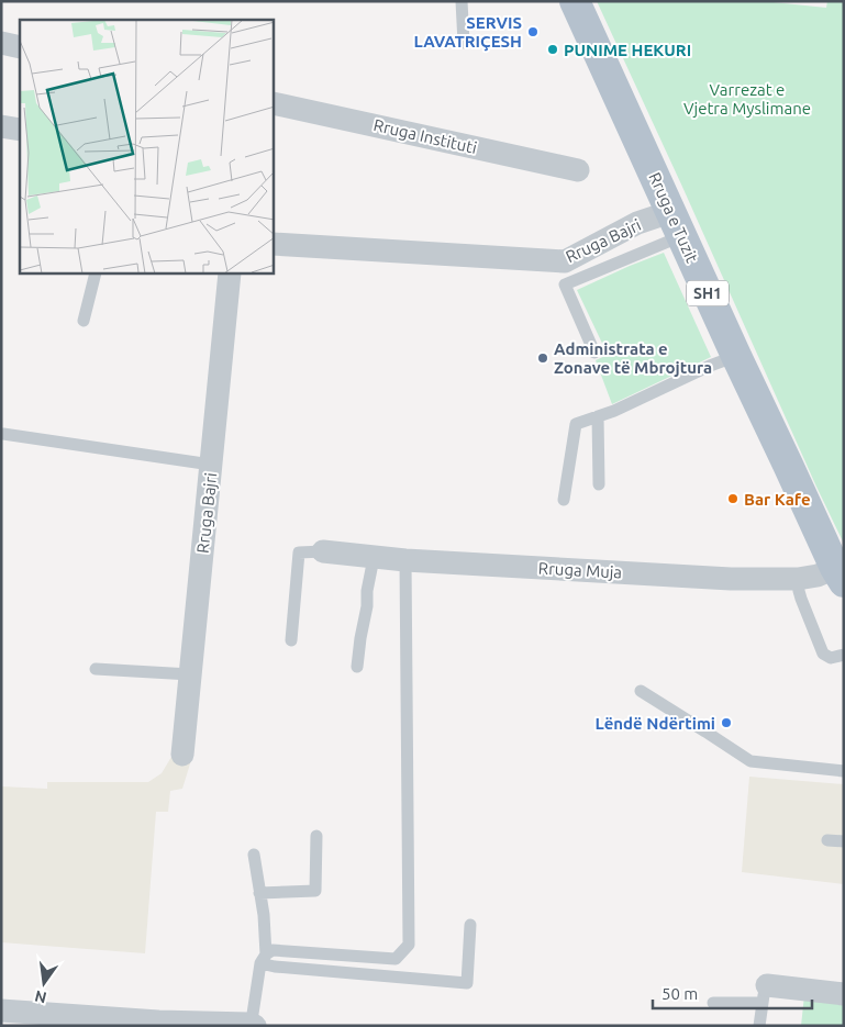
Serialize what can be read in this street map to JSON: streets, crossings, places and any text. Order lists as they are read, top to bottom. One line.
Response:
{"streets":{"main road":["Rruga e Tuzit","SH1"],"street":["Rruga Instituti","Rruga Bajri","Rruga Muja"]},"crossings":[["Rruga e Tuzit","Rruga Bajri"],["Rruga e Tuzit","Rruga Muja"]],"parks":["Varrezat e Vjetra Myslimane"],"places":["SERVIS LAVATRIÇESH","PUNIME HEKURI","Administrata e Zonave të Mbrojtura","Bar Kafe","Lëndë Ndërtimi"],"scale_bar":"50 m","north":"bottom"}
